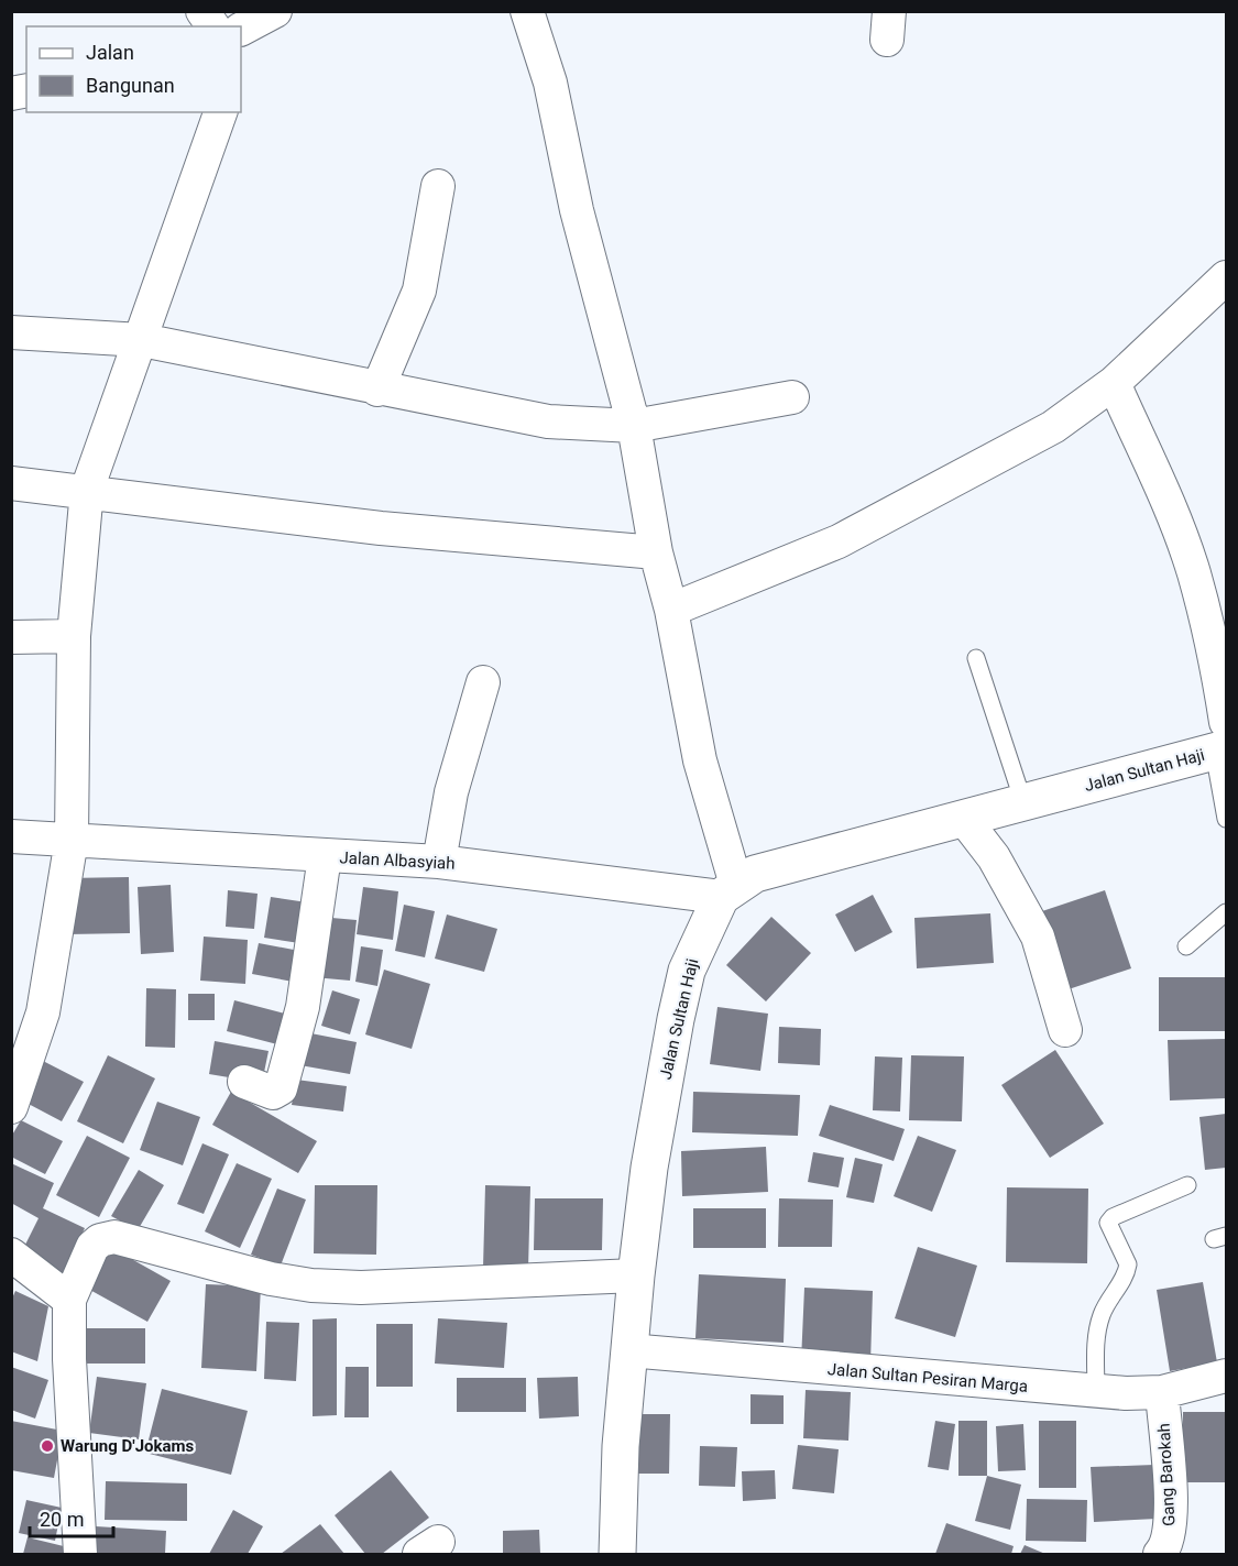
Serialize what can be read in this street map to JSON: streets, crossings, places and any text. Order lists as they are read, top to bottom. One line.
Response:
{"streets":{"street":["Jalan Sultan Haji","Jalan Albasyiah","Jalan Sultan Pesiran Marga","Gang Barokah"]},"crossings":[["Jalan Sultan Haji","Jalan Albasyiah"],["Jalan Sultan Haji","Jalan Sultan Pesiran Marga"],["Jalan Sultan Pesiran Marga","Gang Barokah"]],"places":["Warung D'Jokams"],"legend":["Jalan","Bangunan"],"scale_bar":"20 m"}
